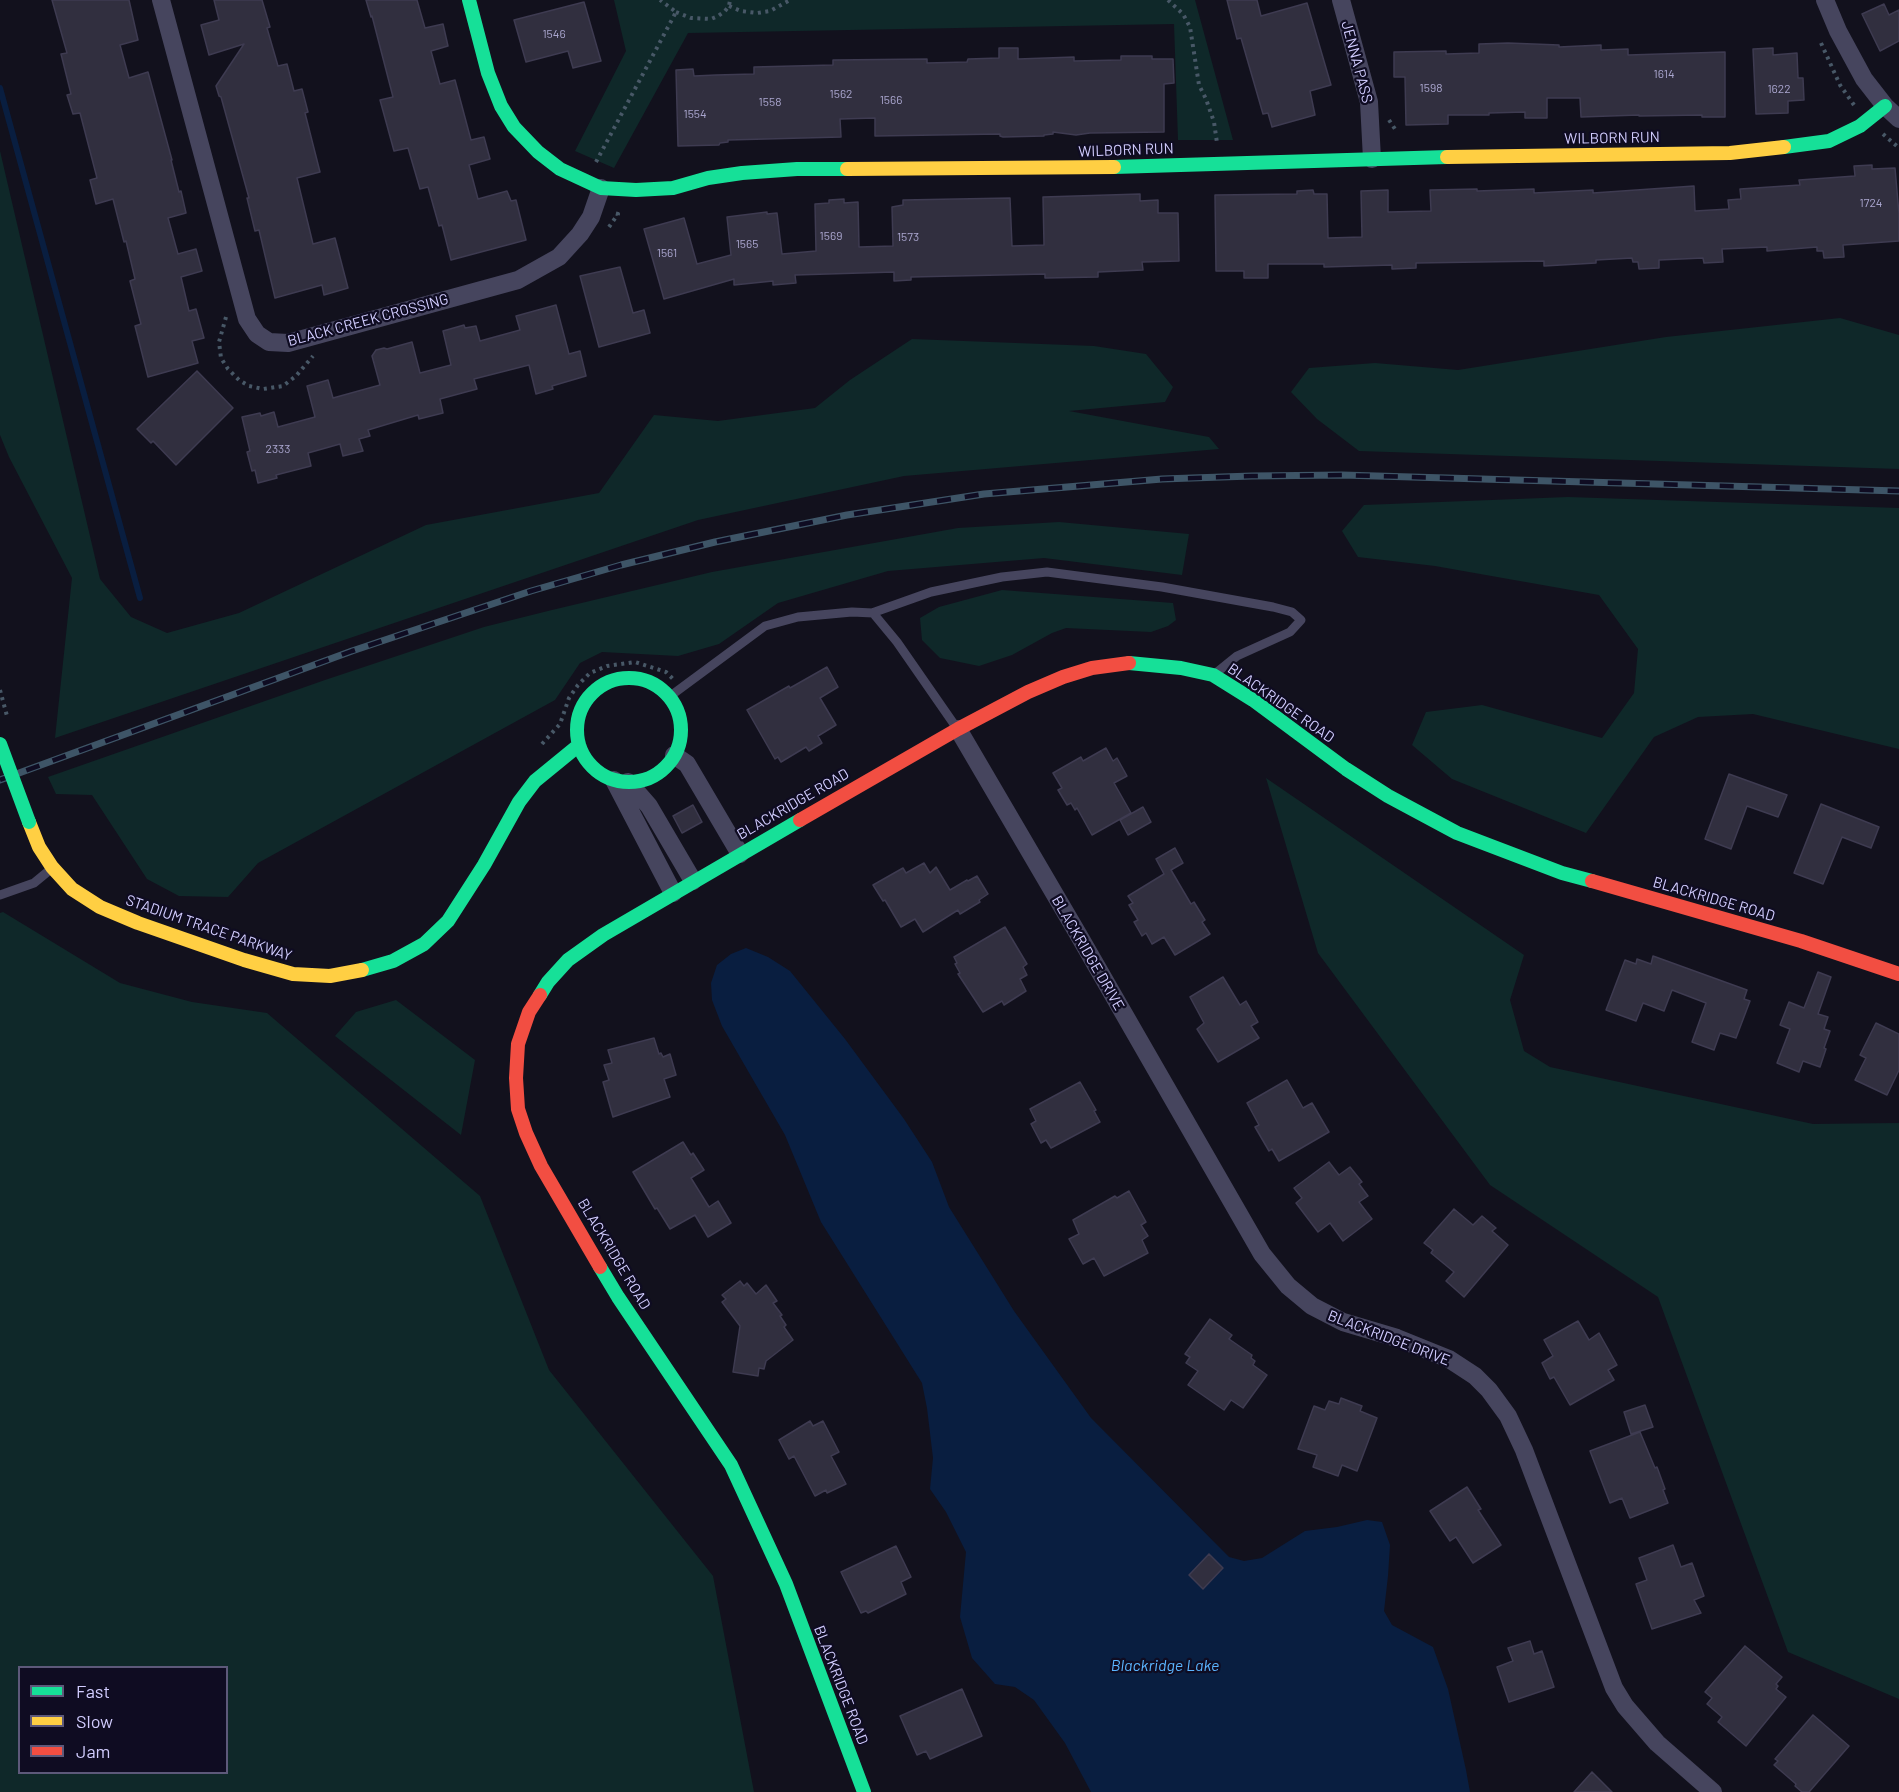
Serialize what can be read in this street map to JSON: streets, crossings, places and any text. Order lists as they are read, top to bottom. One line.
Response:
{"streets":{"street":["JENNA PASS","WILBORN RUN","BLACK CREEK CROSSING","BLACKRIDGE ROAD","STADIUM TRACE PARKWAY","BLACKRIDGE DRIVE"]},"crossings":[["JENNA PASS","WILBORN RUN"],["WILBORN RUN","BLACK CREEK CROSSING"],["BLACKRIDGE ROAD","BLACKRIDGE DRIVE"]],"water":["Blackridge Lake"],"house_numbers":["1546","1614","1598","1622","1562","1566","1558","1554","1724","1569","1573","1565","1561","2333"],"legend":["Fast","Slow","Jam"]}
